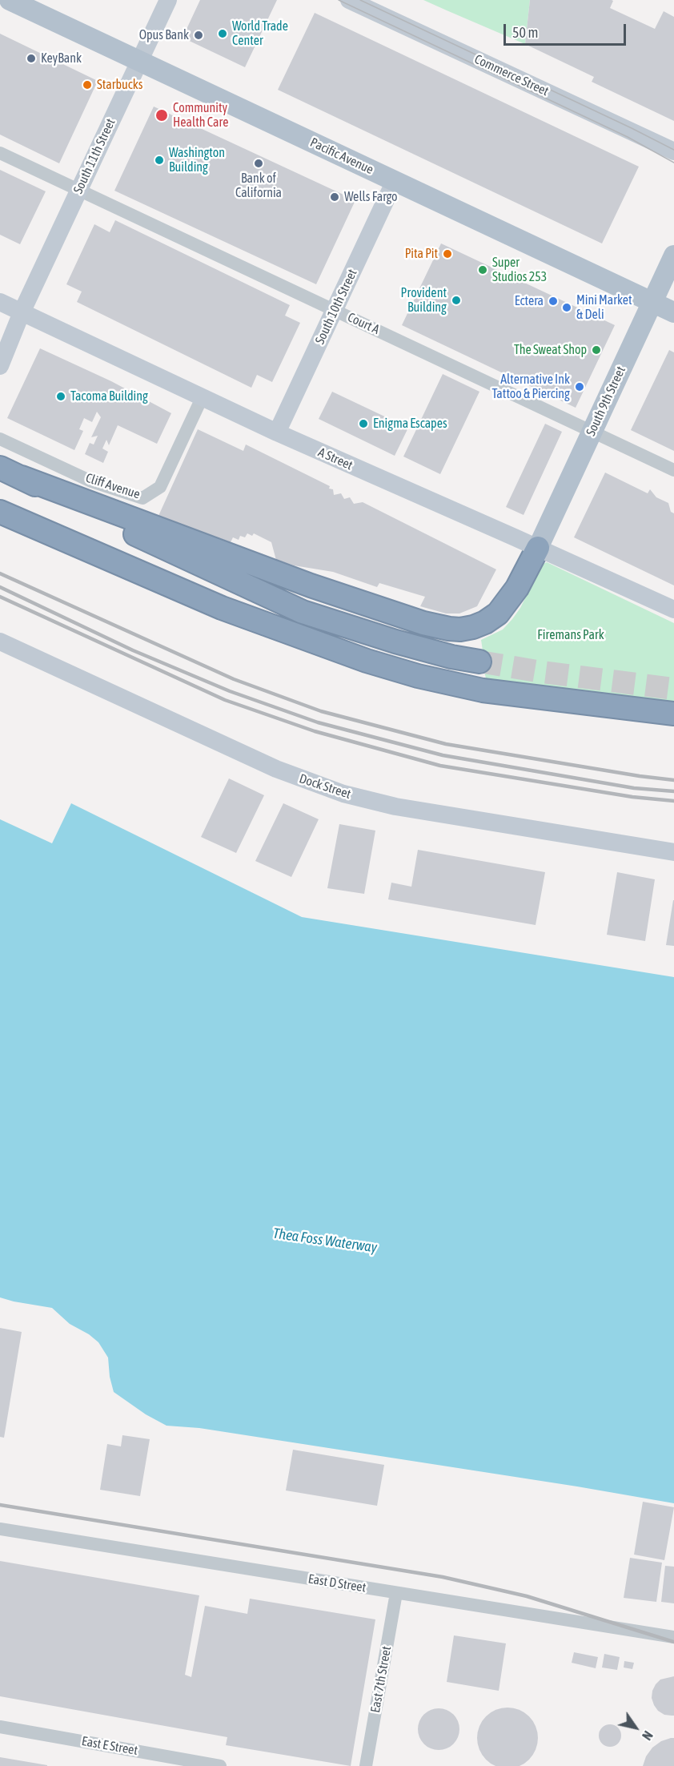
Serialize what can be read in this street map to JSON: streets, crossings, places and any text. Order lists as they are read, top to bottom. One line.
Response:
{"streets":{"main road":["Pacific Avenue","South 9th Street"],"street":["Commerce Street","South 11th Street","South 10th Street","Court A","A Street","Cliff Avenue","Dock Street","East D Street","East 7th Street","East E Street"]},"crossings":[["South 11th Street","Pacific Avenue"],["South 11th Street","Court A"],["South 11th Street","A Street"],["Pacific Avenue","South 10th Street"],["Pacific Avenue","South 9th Street"],["South 10th Street","Court A"],["South 10th Street","A Street"],["Court A","South 9th Street"],["South 9th Street","A Street"],["A Street","Cliff Avenue"],["East D Street","East 7th Street"]],"water":["Thea Foss Waterway"],"parks":["Firemans Park"],"places":["World Trade Center","Opus Bank","KeyBank","Starbucks","Community Health Care","Washington Building","Bank of California","Wells Fargo","Pita Pit","Super Studios 253","Provident Building","Ectera","Mini Market & Deli","The Sweat Shop","Alternative Ink Tattoo & Piercing","Tacoma Building","Enigma Escapes"],"scale_bar":"50 m","north":"bottom right"}
